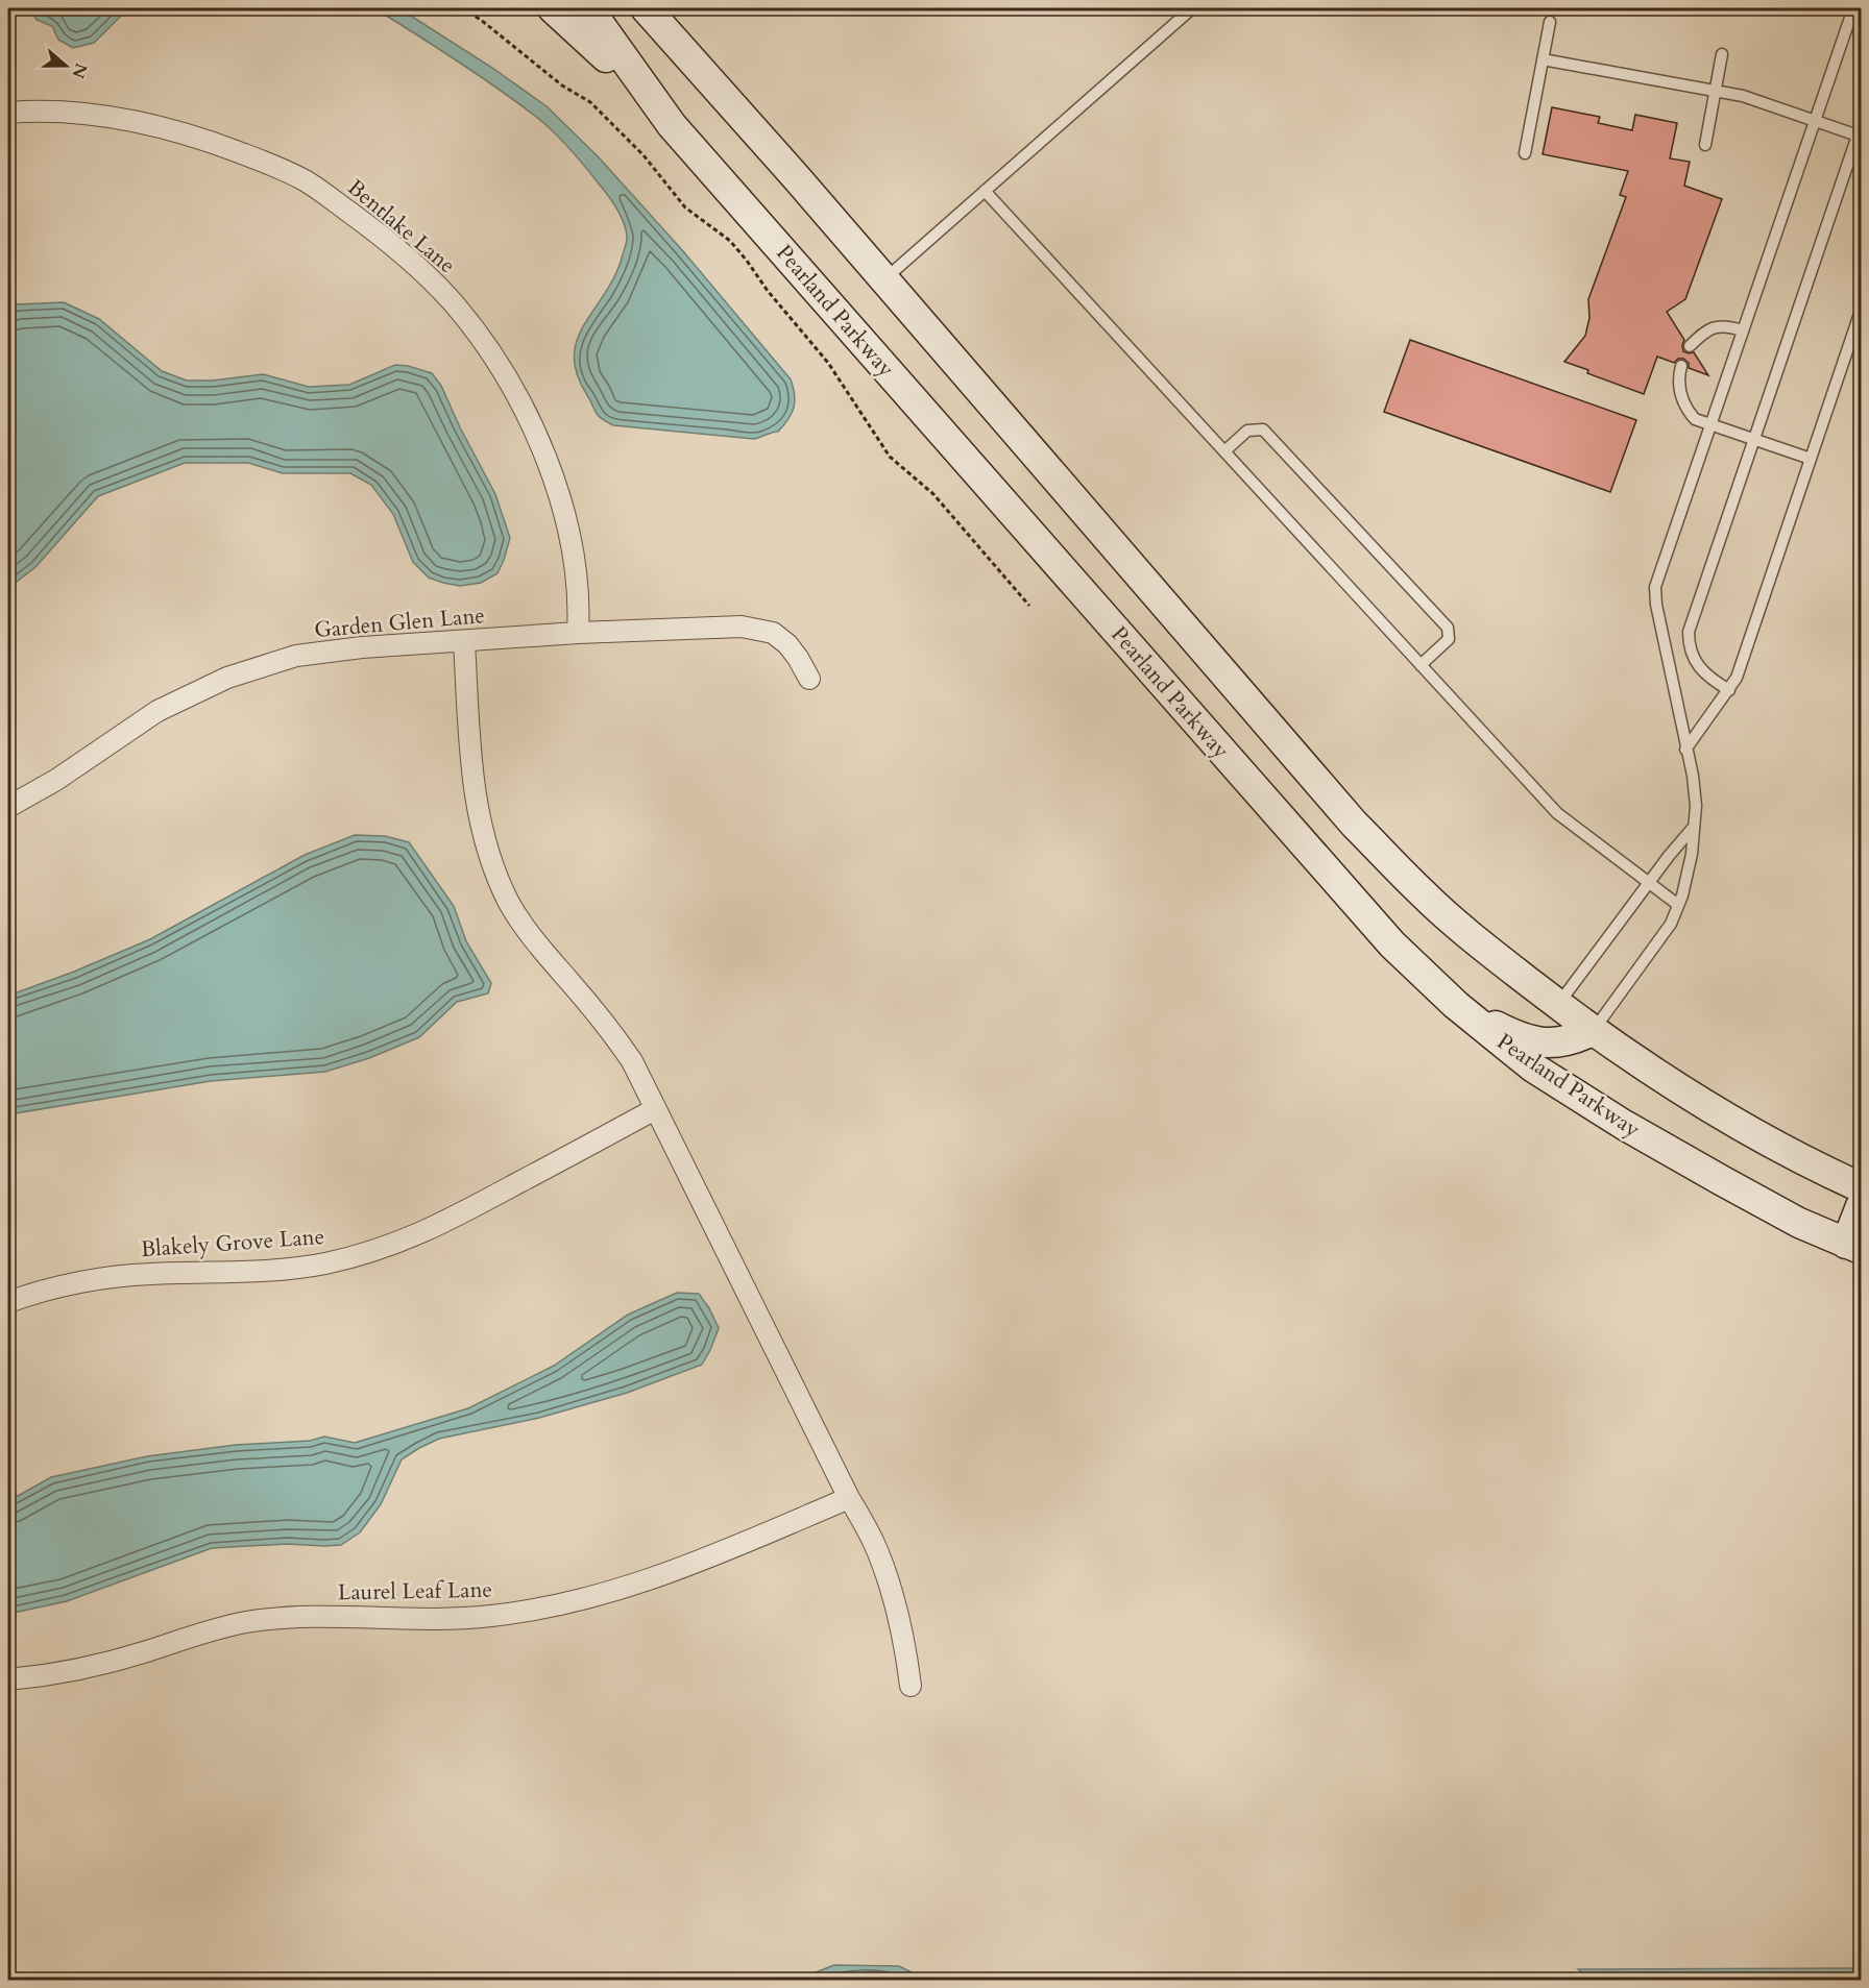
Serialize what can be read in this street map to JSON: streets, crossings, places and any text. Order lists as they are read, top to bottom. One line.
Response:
{"streets":{"main road":["Pearland Parkway"],"street":["Bentlake Lane","Garden Glen Lane","Blakely Grove Lane","Laurel Leaf Lane"]},"crossings":[["Bentlake Lane","Garden Glen Lane"]],"north":"right"}
